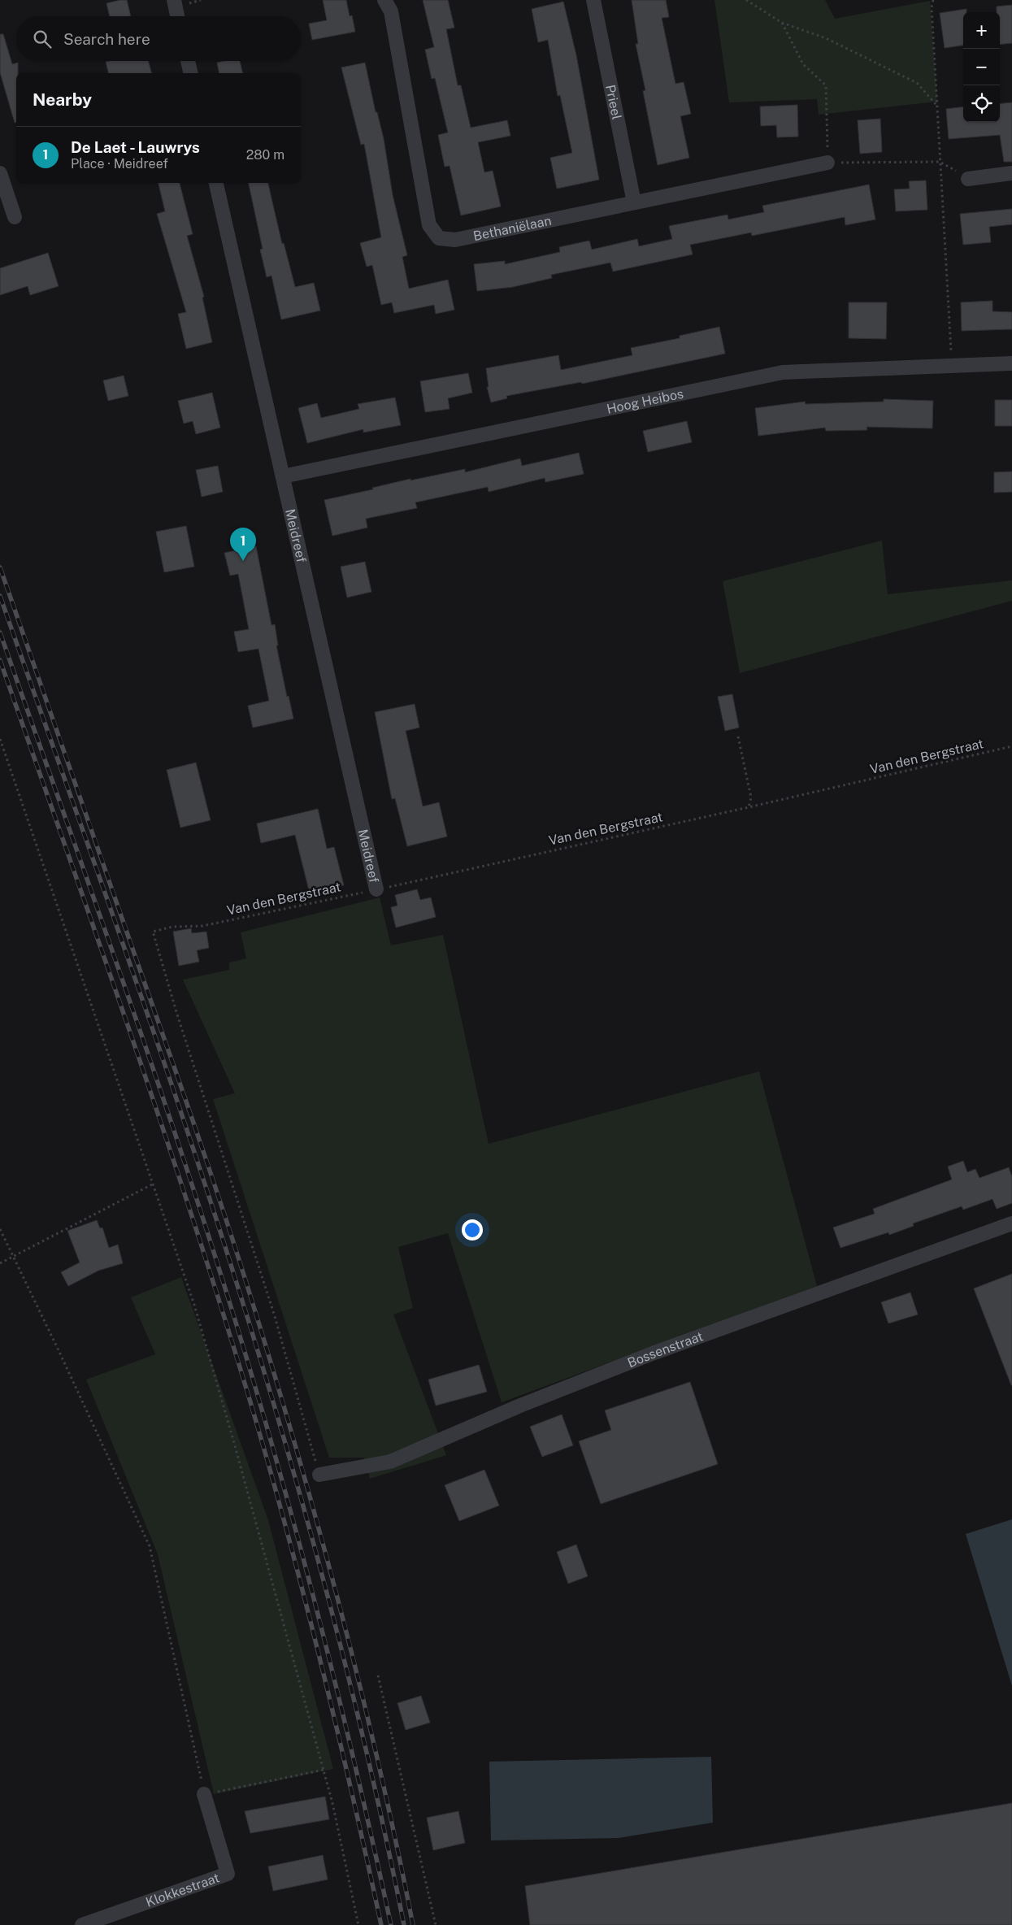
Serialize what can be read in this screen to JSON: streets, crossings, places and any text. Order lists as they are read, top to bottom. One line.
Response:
{"streets":{"street":["Prieel","Bethaniëlaan","Hoog Heibos","Meidreef","Bossenstraat","Klokkestraat"],"path":["Van den Bergstraat"]},"crossings":[["Prieel","Bethaniëlaan"],["Hoog Heibos","Meidreef"],["Meidreef","Van den Bergstraat"],["Van den Bergstraat","Bossenstraat"]],"page":{"map_buttons":["+","−"],"search":"Search here","heading":"Nearby","list":[{"mark":"1","name":"De Laet - Lauwrys","note":"Place · Meidreef","value":"280 m"}],"pins":"1"}}
